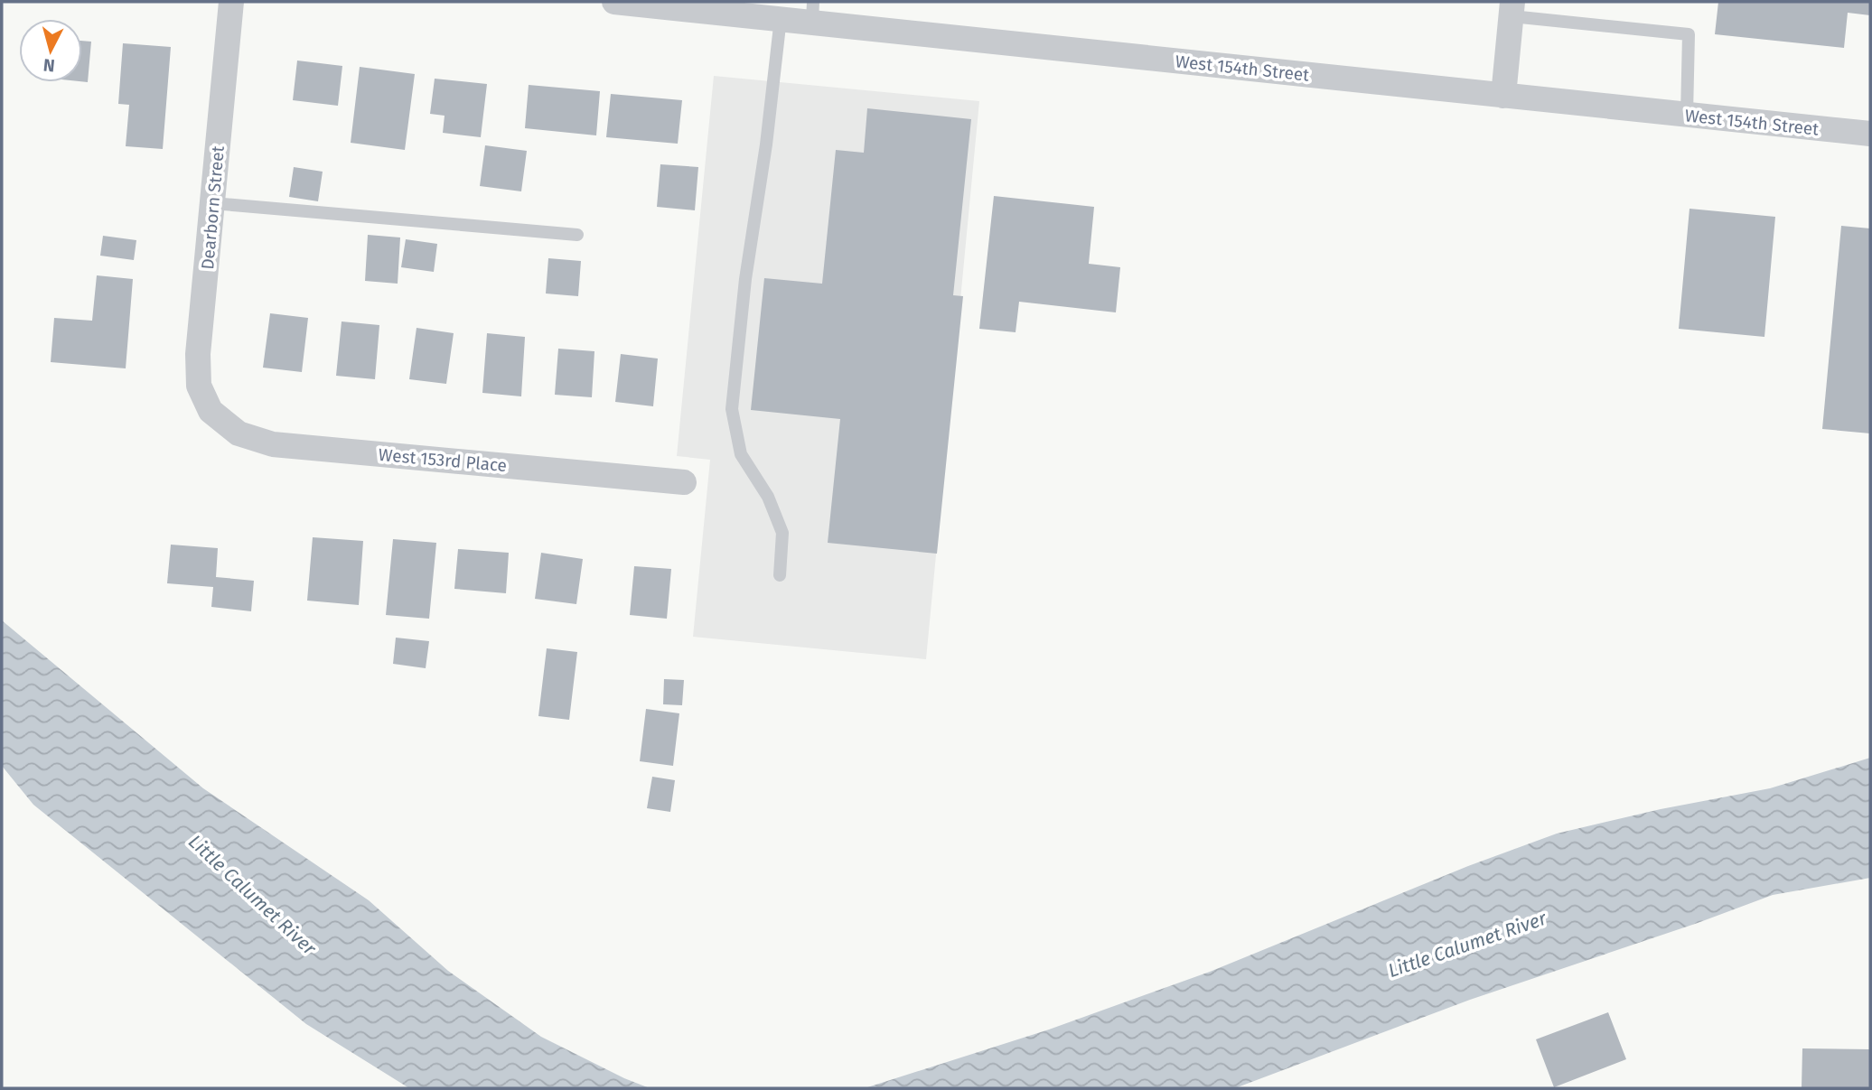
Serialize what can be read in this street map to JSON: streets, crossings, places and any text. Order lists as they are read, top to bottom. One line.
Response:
{"streets":{"street":["West 154th Street","Dearborn Street","West 153rd Place"]},"crossings":[["Dearborn Street","West 153rd Place"]],"water":["Little Calumet River"],"north":"bottom"}
